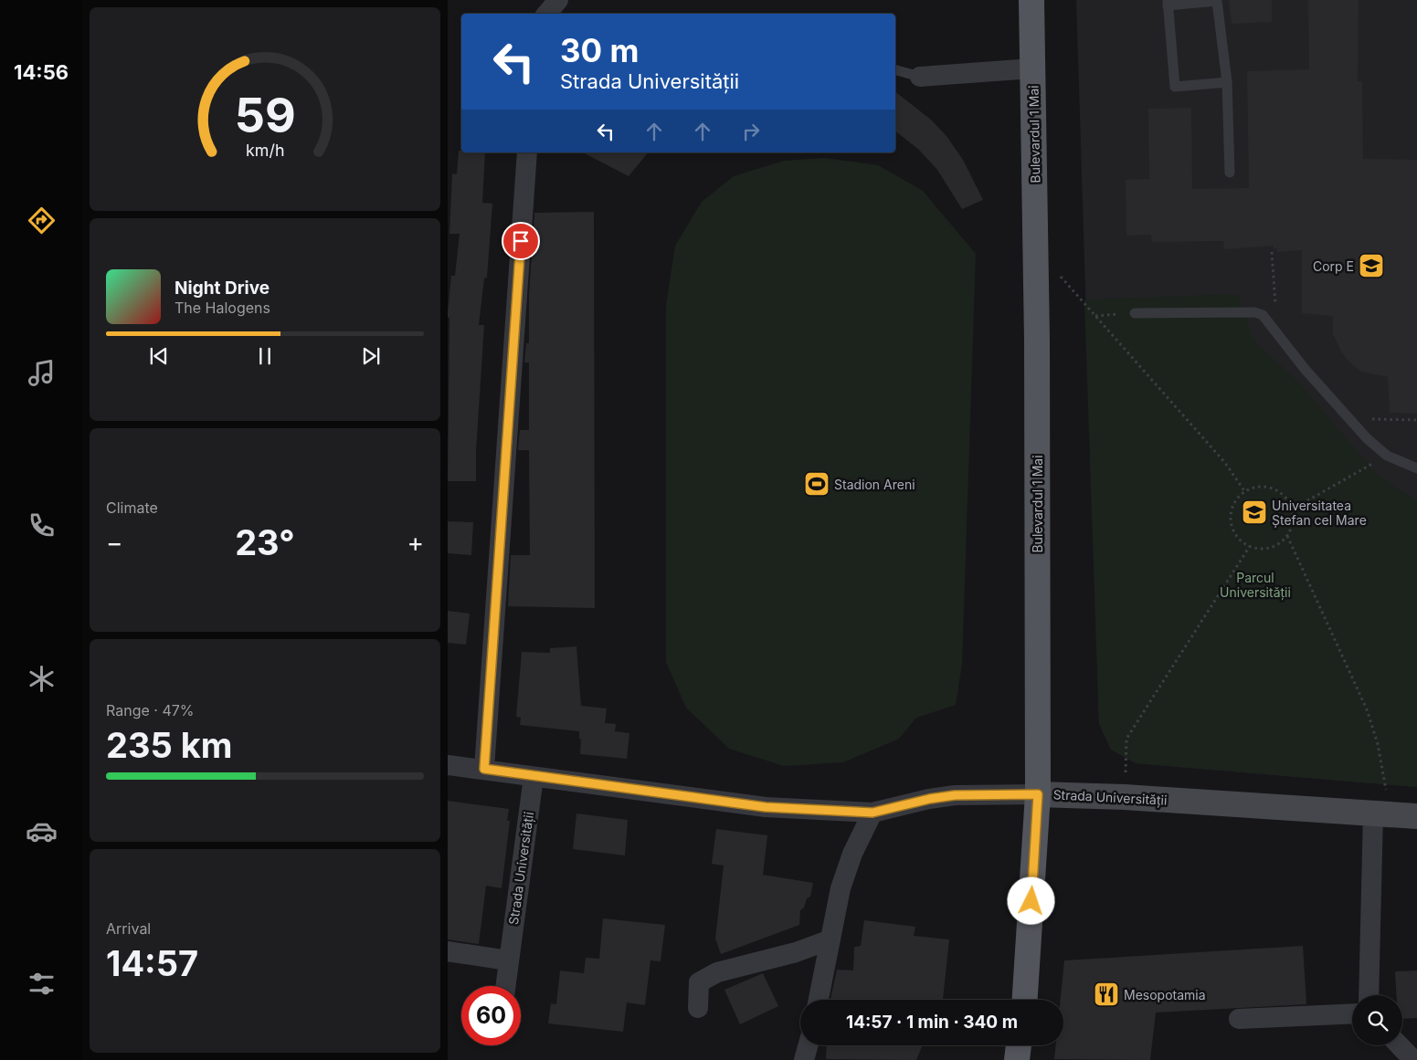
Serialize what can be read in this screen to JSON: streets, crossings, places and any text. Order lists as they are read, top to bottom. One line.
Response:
{"streets":{"main road":["Bulevardul 1 Mai"],"street":["Strada Universității"]},"crossings":[["Bulevardul 1 Mai","Strada Universității"]],"parks":["Parcul Universității"],"places":{"school or university":["Corp E","Universitatea Ștefan cel Mare"],"sports":["Stadion Areni"],"restaurant":["Mesopotamia"]},"page":{"tabs":"14:56","turn":["30 m","Strada Universității"],"song":["Night Drive","The Halogens"],"tile":["Climate",["Range · 47%","235 km"],["Arrival","14:57"]],"heat":["−","23°","+"],"limit":"60","trip":"14:57 · 1 min · 340 m","gauge":["59","km/h"]}}
